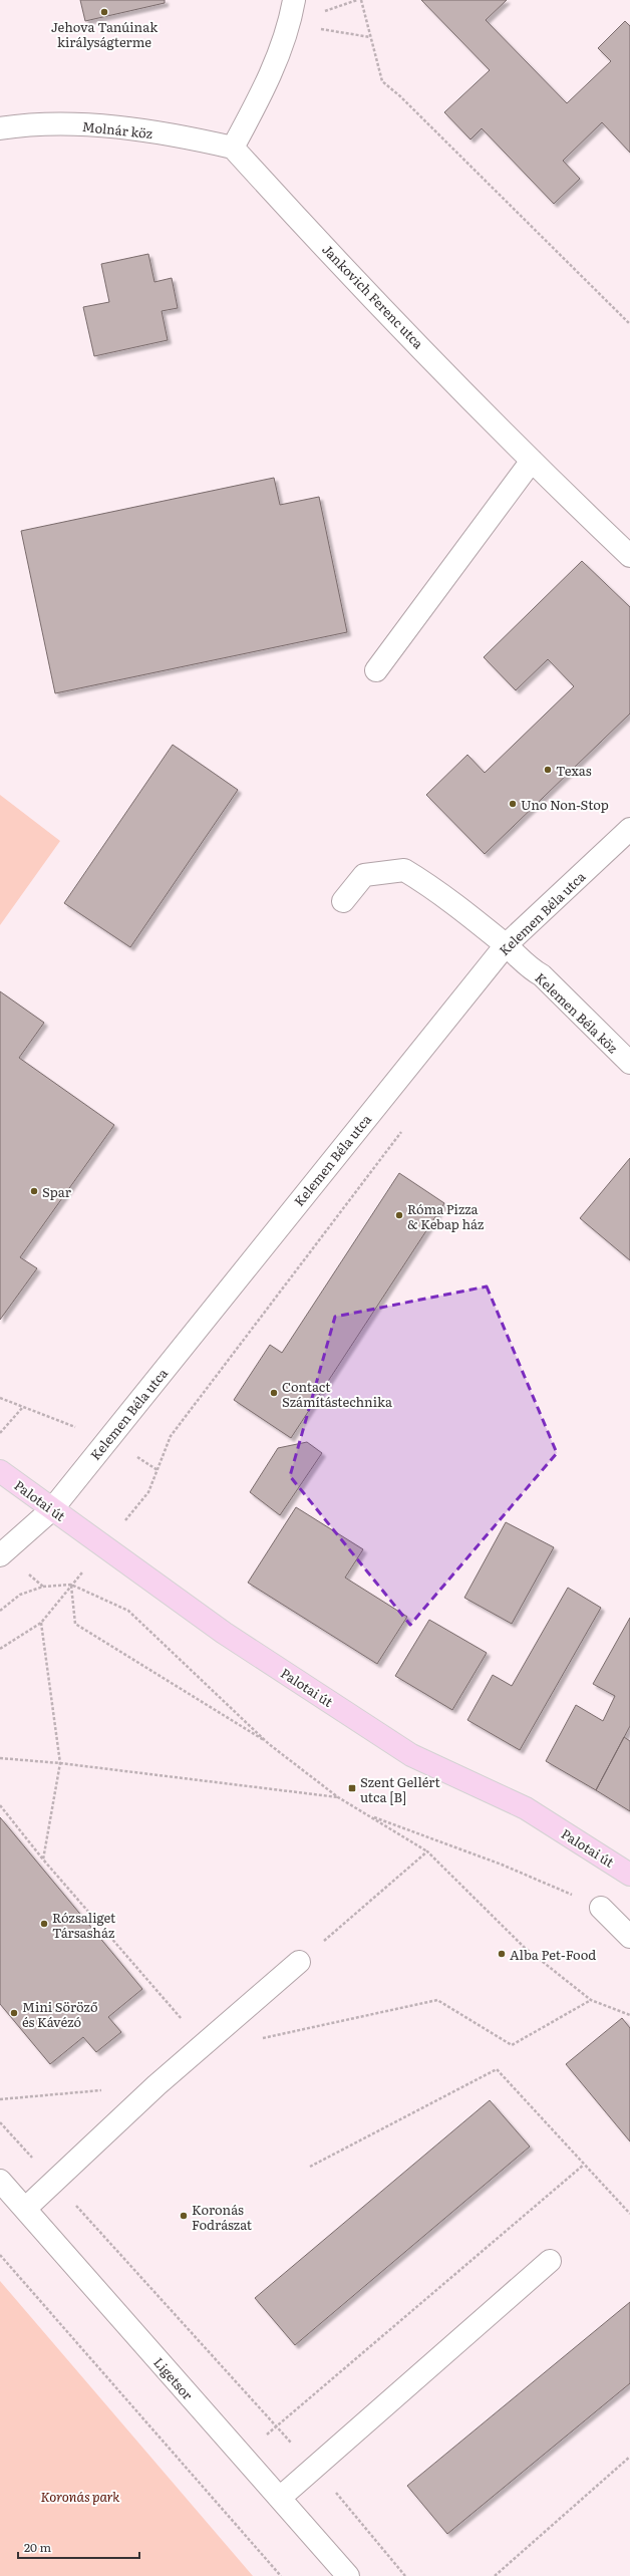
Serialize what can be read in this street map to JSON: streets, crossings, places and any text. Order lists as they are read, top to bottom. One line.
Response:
{"streets":{"main road":["Palotai út"],"street":["Molnár köz","Jankovich Ferenc utca","Kelemen Béla utca","Kelemen Béla köz","Ligetsor"]},"crossings":[["Molnár köz","Jankovich Ferenc utca"],["Kelemen Béla utca","Kelemen Béla köz"],["Kelemen Béla utca","Palotai út"]],"parks":["Koronás park"],"places":{"other":["Jehova Tanúinak királyságterme","Texas","Uno Non-Stop","Spar","Róma Pizza & Kebap ház","Contact Számítástechnika","Rózsaliget Társasház","Alba Pet-Food","Mini Söröző és Kávézó","Koronás Fodrászat"],"transit":["Szent Gellért utca [B]"]},"scale_bar":"20 m"}
